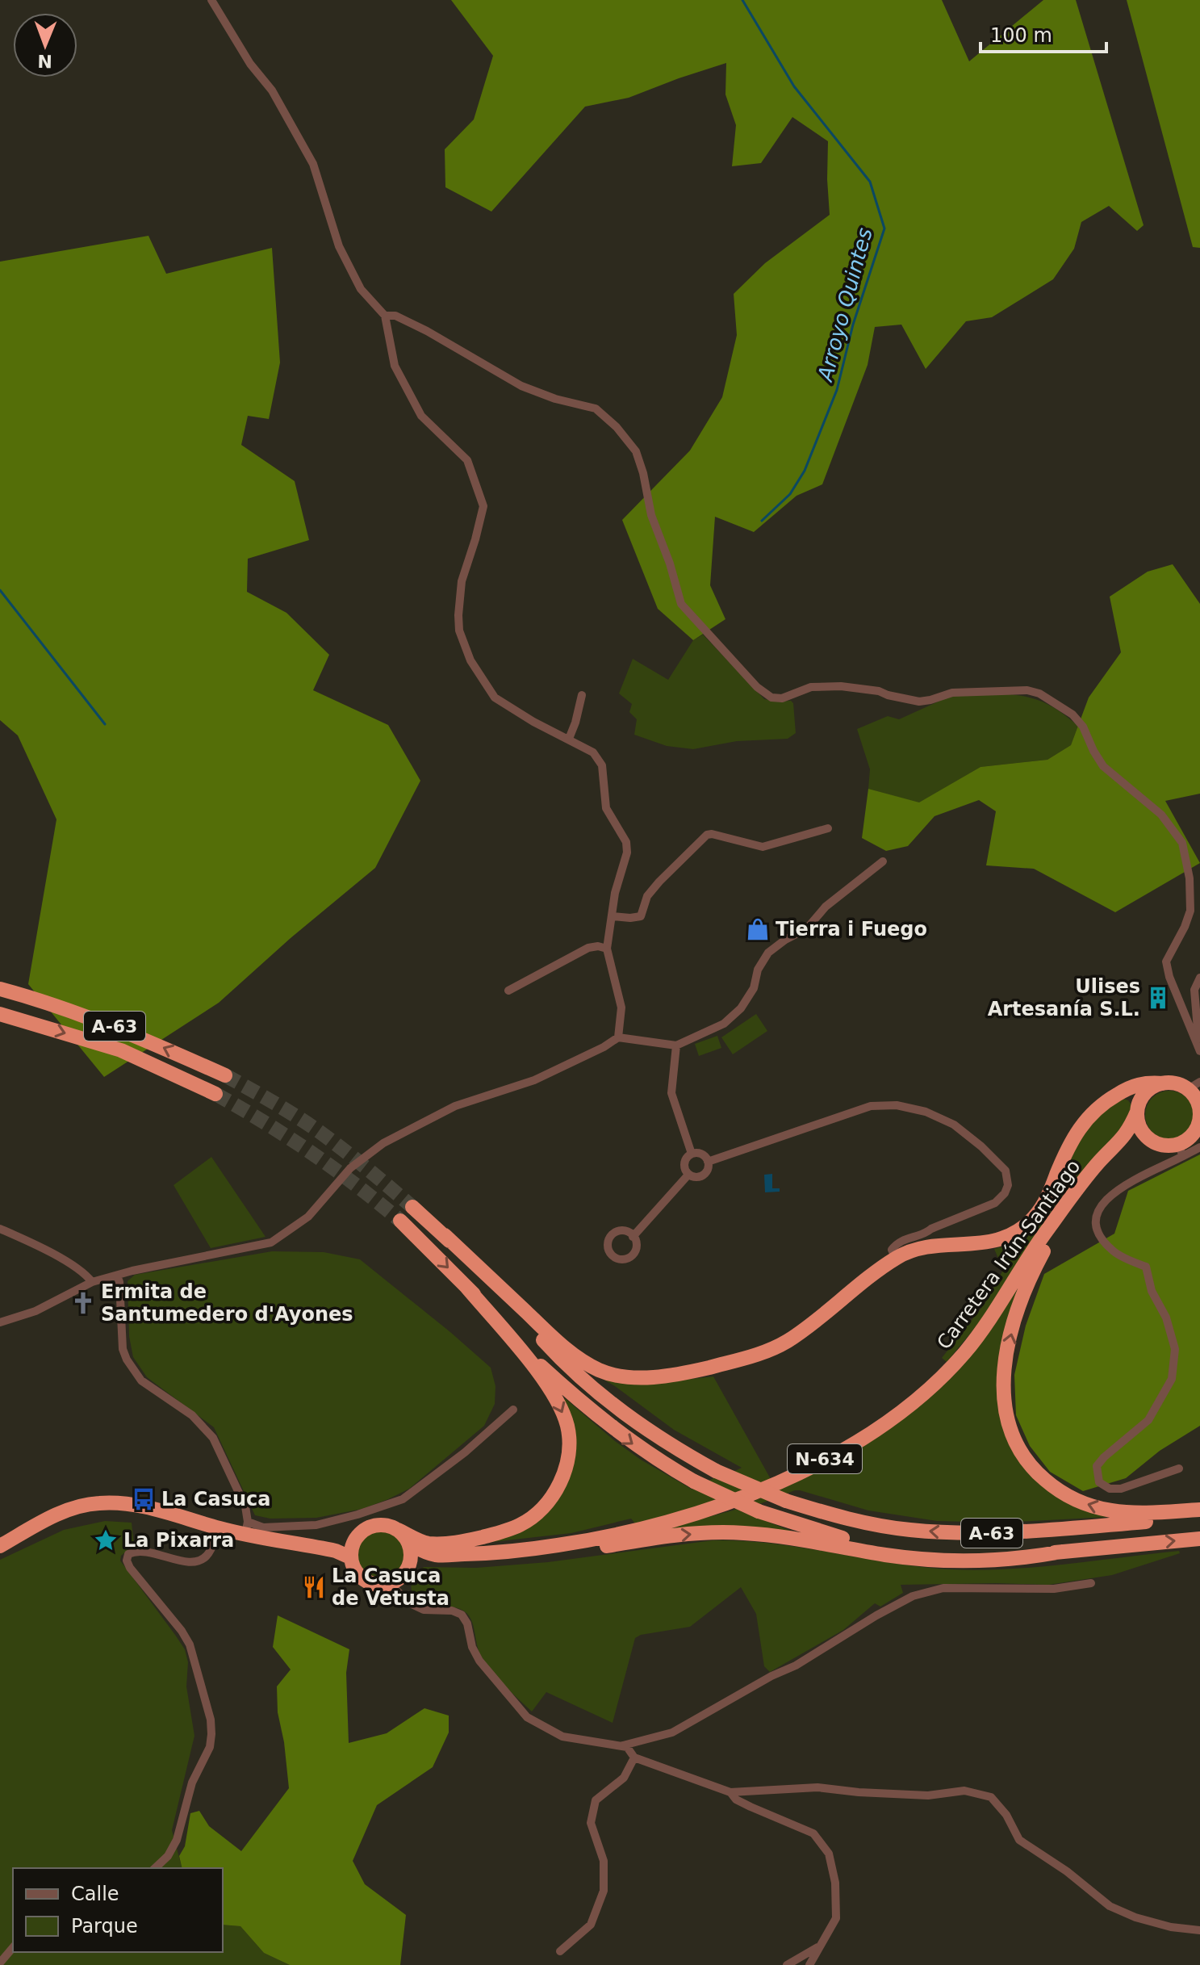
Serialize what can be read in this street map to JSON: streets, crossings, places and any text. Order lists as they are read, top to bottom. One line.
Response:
{"streets":{"highway":["A-63","Carretera Irún-Santiago","N-634"]},"crossings":[["Carretera Irún-Santiago","N-634"]],"water":["Arroyo Quintes"],"places":{"shop":["Tierra i Fuego"],"building":["Ulises Artesanía S.L."],"church":["Ermita de Santumedero d'Ayones"],"bus stop":["La Casuca"],"place":["La Pixarra"],"restaurant":["La Casuca de Vetusta"]},"legend":["Calle","Parque"],"scale_bar":"100 m","north":"bottom"}
